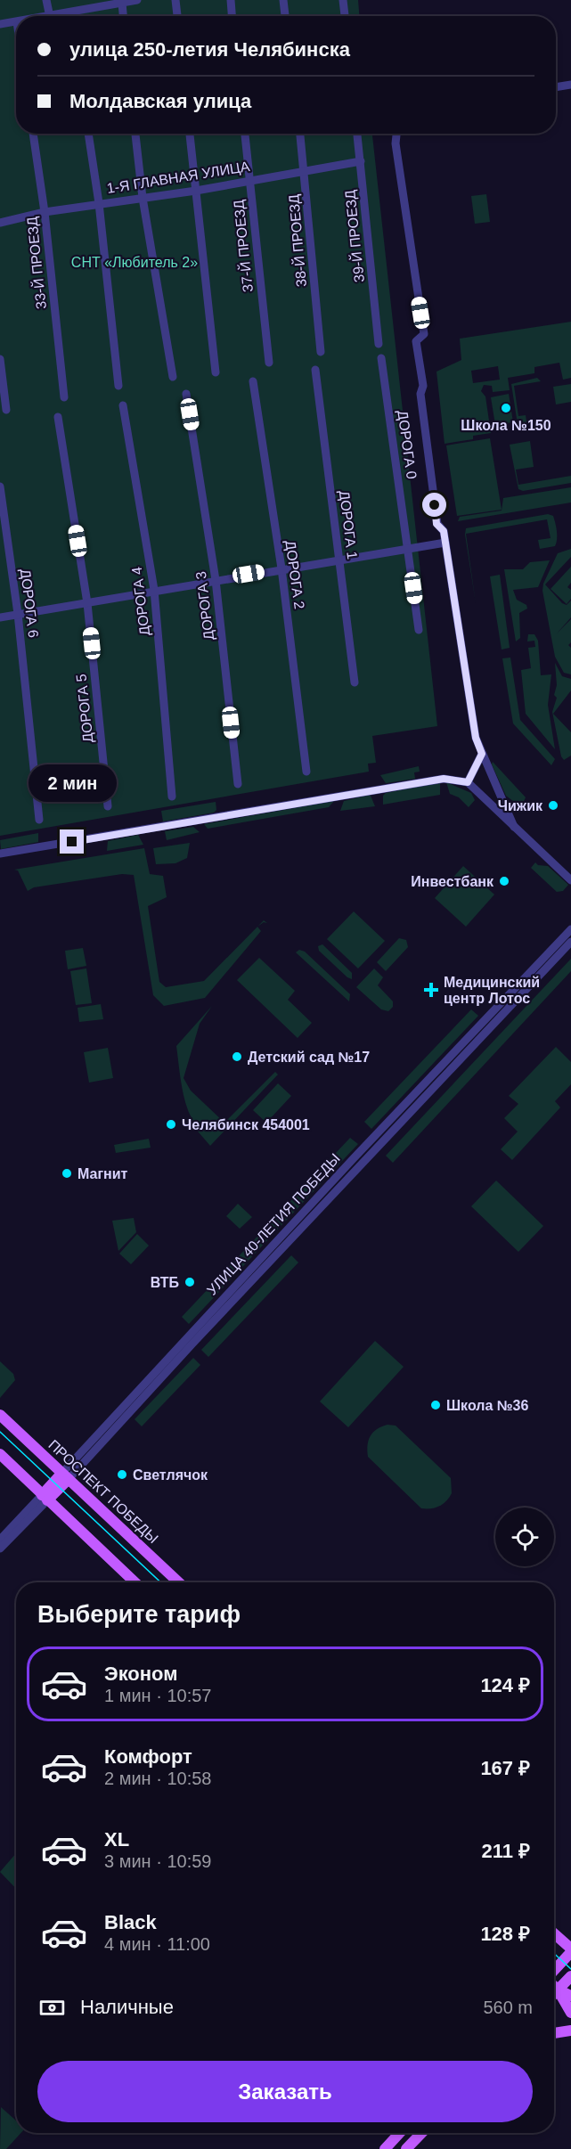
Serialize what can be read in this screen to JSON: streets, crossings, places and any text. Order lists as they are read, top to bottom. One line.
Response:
{"streets":{"main road":["УЛИЦА 40-ЛЕТИЯ ПОБЕДЫ","ПРОСПЕКТ ПОБЕДЫ"],"street":["1-Я ГЛАВНАЯ УЛИЦА","39-Й ПРОЕЗД","38-Й ПРОЕЗД","37-Й ПРОЕЗД","33-Й ПРОЕЗД","ДОРОГА 0","ДОРОГА 1","ДОРОГА 2","ДОРОГА 4","ДОРОГА 6","ДОРОГА 3","ДОРОГА 5"]},"crossings":[["1-Я ГЛАВНАЯ УЛИЦА","39-Й ПРОЕЗД"],["1-Я ГЛАВНАЯ УЛИЦА","38-Й ПРОЕЗД"],["1-Я ГЛАВНАЯ УЛИЦА","37-Й ПРОЕЗД"],["1-Я ГЛАВНАЯ УЛИЦА","33-Й ПРОЕЗД"],["УЛИЦА 40-ЛЕТИЯ ПОБЕДЫ","ПРОСПЕКТ ПОБЕДЫ"]],"parks":["СНТ «Любитель 2»"],"places":{"other":["Школа №150","Чижик","Инвестбанк","Детский сад №17","Челябинск 454001","Магнит","ВТБ","Школа №36","Светлячок"],"health":["Медицинский центр Лотос"]},"page":{"banner":["улица 250-летия Челябинска","Молдавская улица"],"bubble":"2 мин","heading":"Выберите тариф","list":[{"name":"Эконом","note":"1 мин · 10:57","value":"124 ₽"},{"name":"Комфорт","note":"2 мин · 10:58","value":"167 ₽"},{"name":"XL","note":"3 мин · 10:59","value":"211 ₽"},{"name":"Black","note":"4 мин · 11:00","value":"128 ₽"}],"pay":["Наличные","560 m"],"buttons":"Заказать"}}
